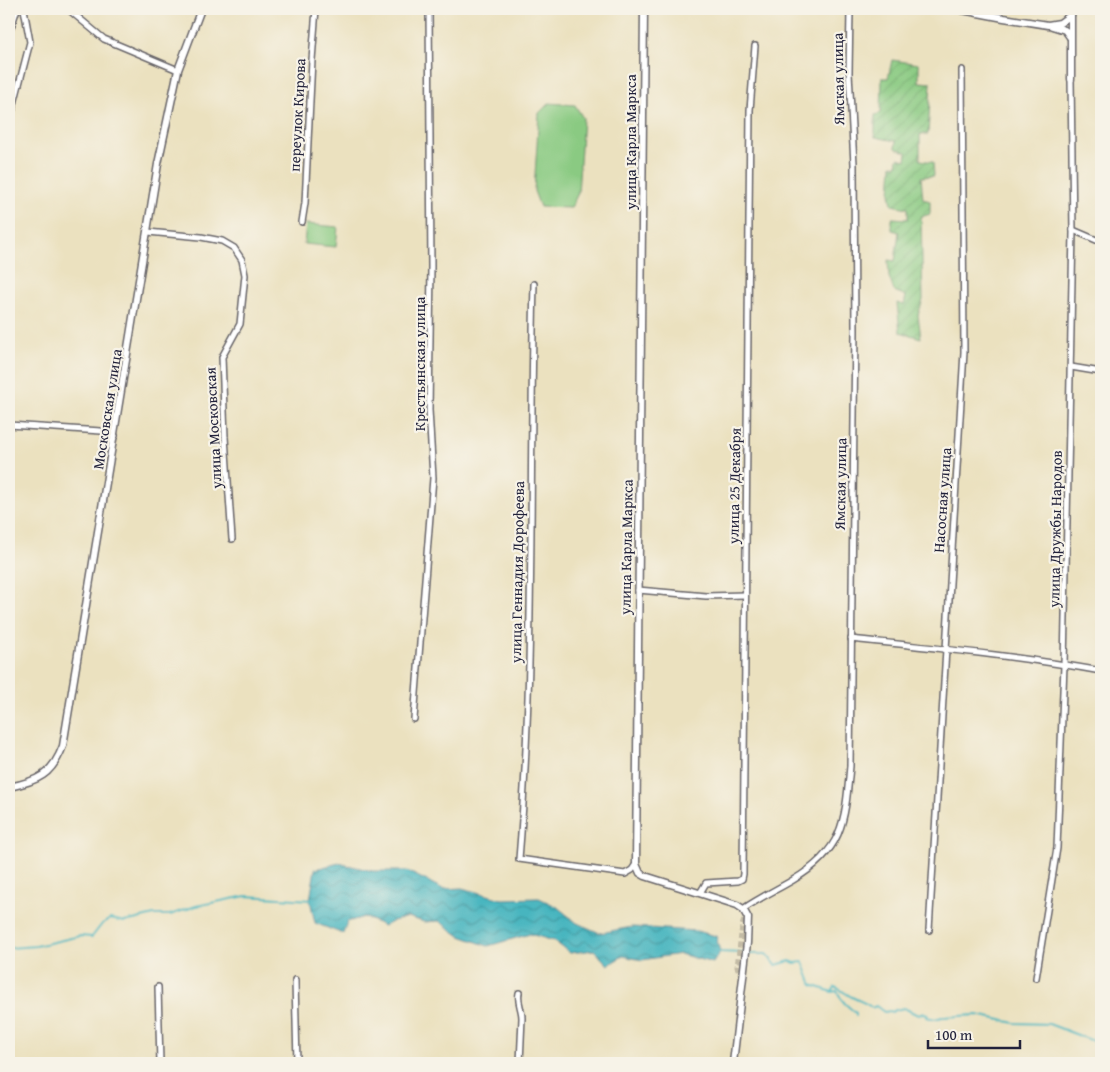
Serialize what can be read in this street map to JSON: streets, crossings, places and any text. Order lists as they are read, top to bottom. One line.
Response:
{"streets":{"street":["Ямская улица","переулок Кирова","улица Карла Маркса","Крестьянская улица","Московская улица","улица Московская","улица 25 Декабря","Насосная улица","улица Дружбы Народов","улица Геннадия Дорофеева"]},"crossings":[["улица Карла Маркса","улица Геннадия Дорофеева"],["Московская улица","улица Московская"]],"scale_bar":"100 m"}
